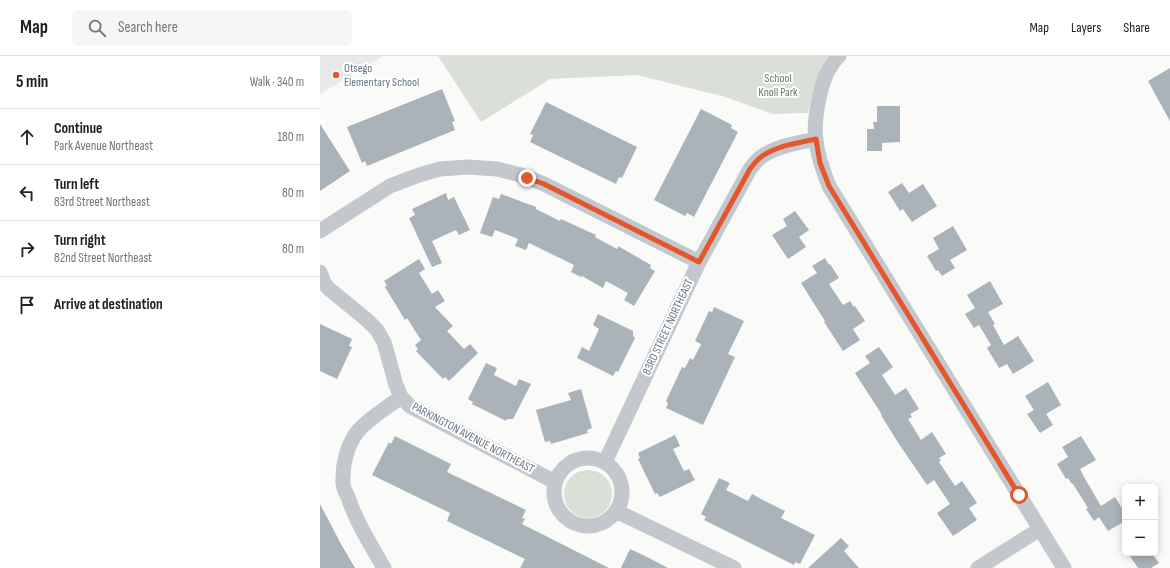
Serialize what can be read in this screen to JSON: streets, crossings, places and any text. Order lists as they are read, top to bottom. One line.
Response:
{"streets":{"street":["83RD STREET NORTHEAST","PARKINGTON AVENUE NORTHEAST"]},"crossings":[["83RD STREET NORTHEAST","PARKINGTON AVENUE NORTHEAST"]],"parks":["School Knoll Park"],"places":["Otsego Elementary School"],"page":{"header":"Map","search":"Search here","nav":["Map","Layers","Share"],"heading":["5 min","Walk · 340 m"],"list":[["Continue","Park Avenue Northeast","180 m"],["Turn left","83rd Street Northeast","80 m"],["Turn right","82nd Street Northeast","80 m"],"Arrive at destination"],"map_buttons":["+","−"]}}
